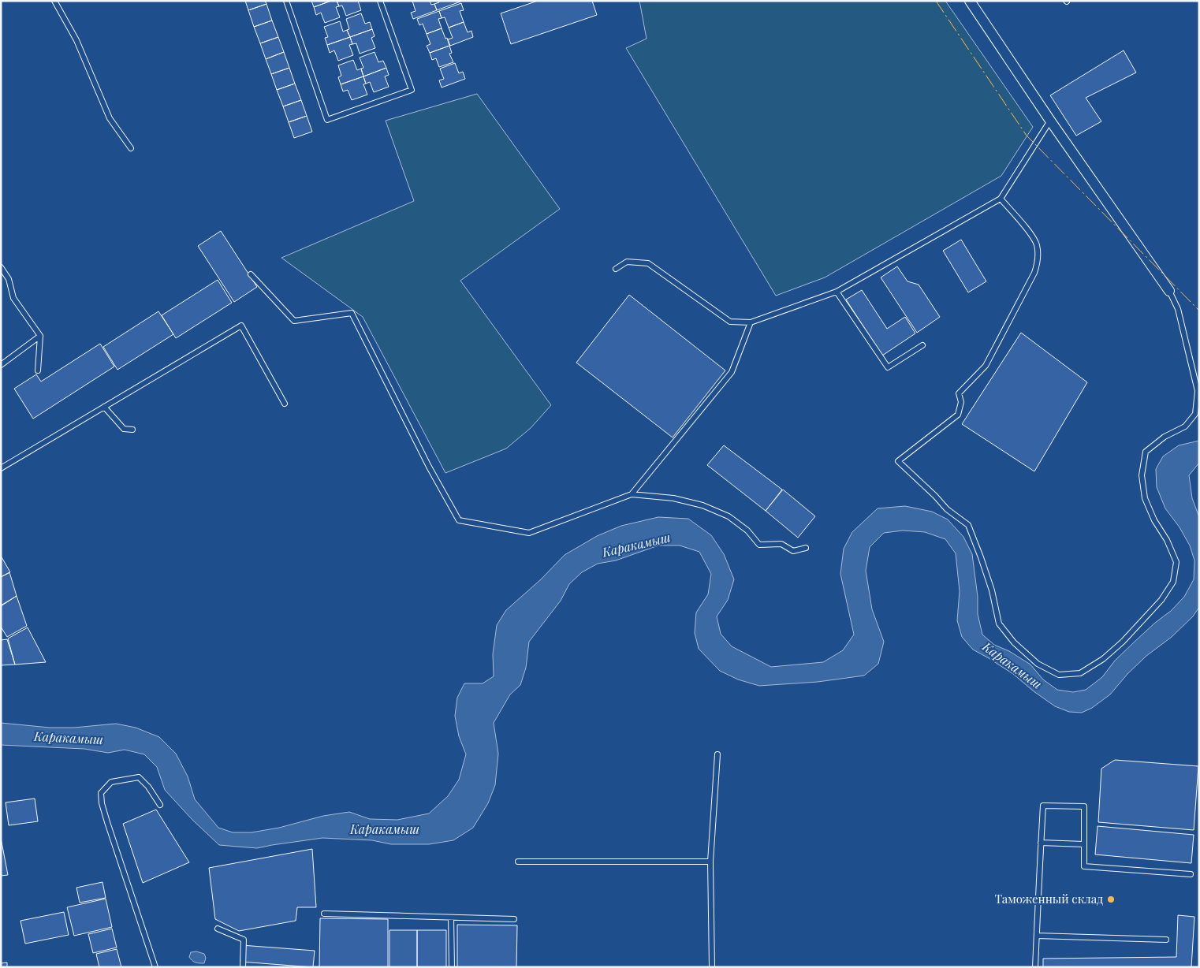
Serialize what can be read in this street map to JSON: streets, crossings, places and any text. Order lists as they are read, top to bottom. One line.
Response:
{"water":["Каракамыш"],"places":["Таможенный склад"]}
